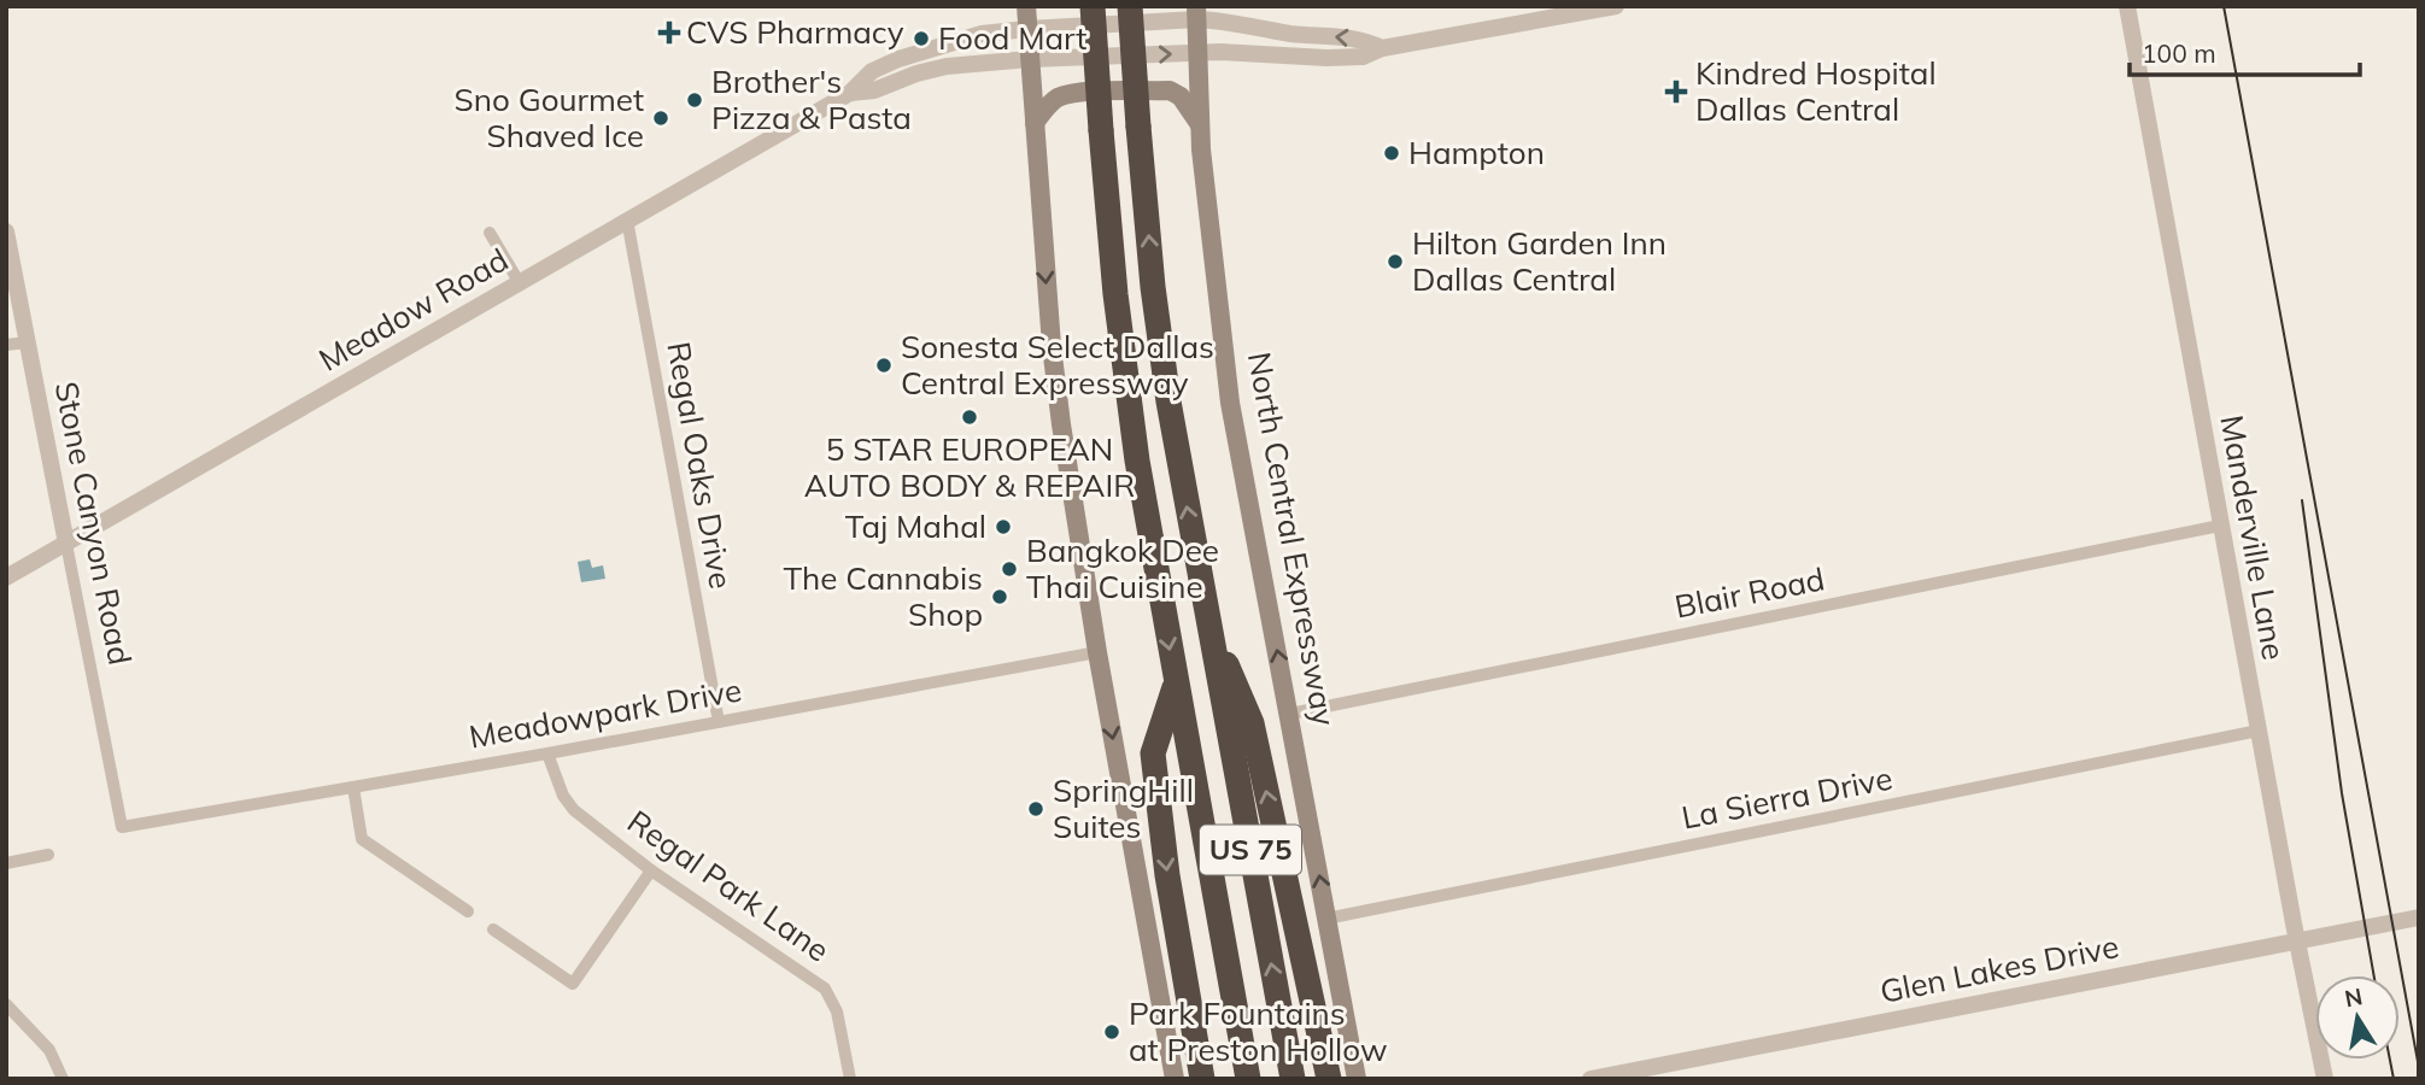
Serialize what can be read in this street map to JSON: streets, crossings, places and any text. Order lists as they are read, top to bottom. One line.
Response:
{"streets":{"highway":["US 75"],"main road":["North Central Expressway"],"street":["Meadow Road","Regal Oaks Drive","Stone Canyon Road","Manderville Lane","Blair Road","Meadowpark Drive","La Sierra Drive","Regal Park Lane","Glen Lakes Drive"]},"crossings":[["Meadow Road","Regal Oaks Drive"],["Meadow Road","Stone Canyon Road"],["Meadow Road","North Central Expressway"],["Regal Oaks Drive","Meadowpark Drive"],["Stone Canyon Road","Meadowpark Drive"],["Manderville Lane","Blair Road"],["Manderville Lane","La Sierra Drive"],["Manderville Lane","Glen Lakes Drive"],["North Central Expressway","Blair Road"],["North Central Expressway","La Sierra Drive"],["Meadowpark Drive","Regal Park Lane"]],"places":{"health":["CVS Pharmacy","Kindred Hospital Dallas Central"],"other":["Food Mart","Brother's Pizza & Pasta","Sno Gourmet Shaved Ice","Hampton","Hilton Garden Inn Dallas Central","Sonesta Select Dallas Central Expressway","5 STAR EUROPEAN AUTO BODY & REPAIR","Taj Mahal","Bangkok Dee Thai Cuisine","The Cannabis Shop","SpringHill Suites","Park Fountains at Preston Hollow"]},"scale_bar":"100 m","north":"top"}
